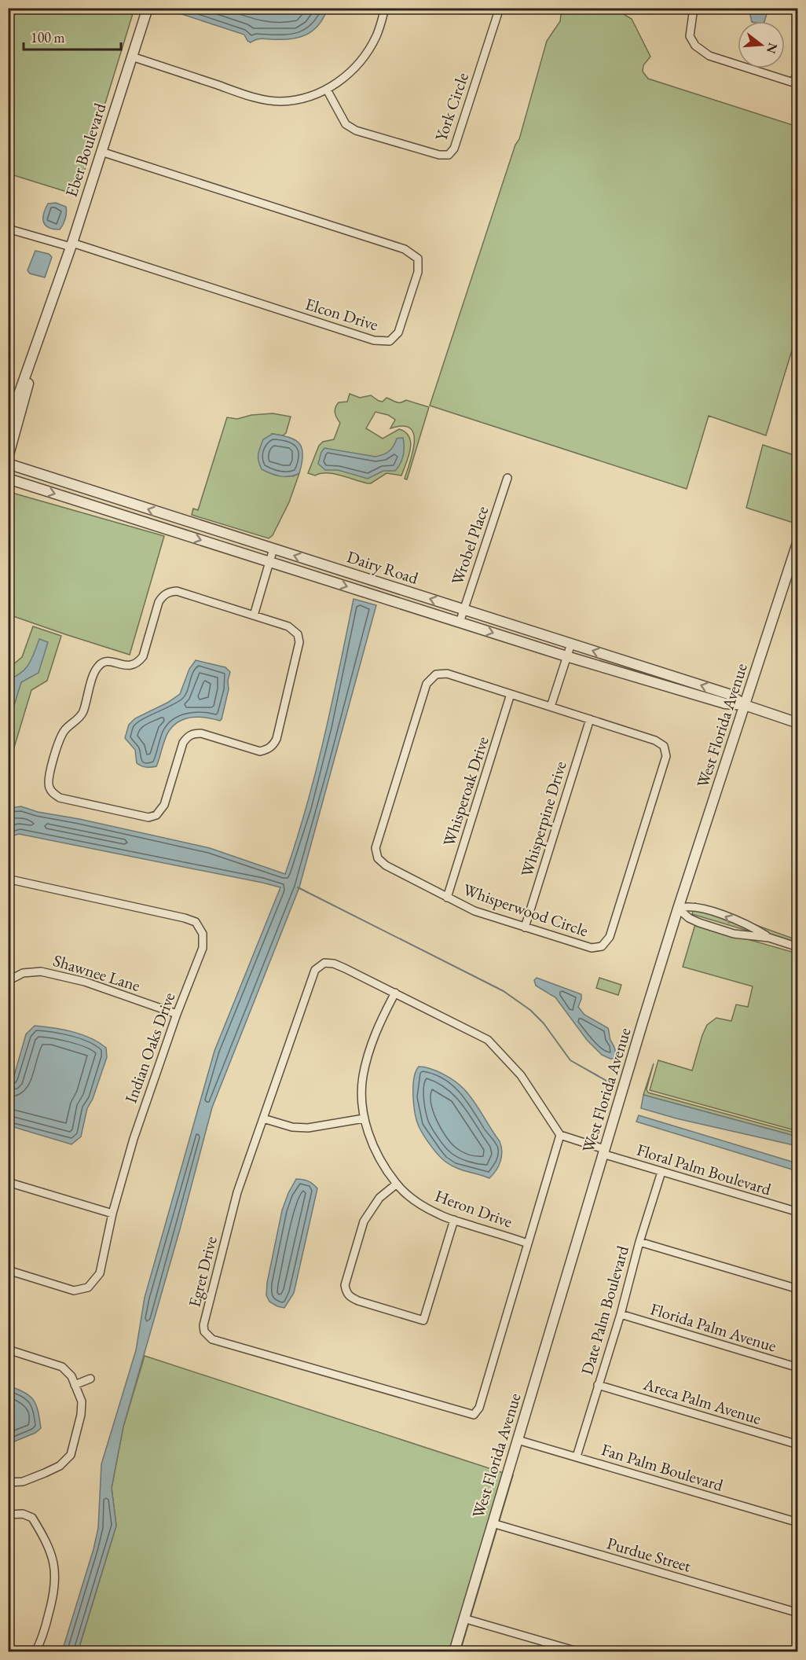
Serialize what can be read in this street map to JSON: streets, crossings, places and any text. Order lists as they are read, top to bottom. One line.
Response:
{"streets":{"street":["York Circle","Eber Boulevard","Elcon Drive","Wrobel Place","Dairy Road","West Florida Avenue","Whisperoak Drive","Whisperpine Drive","Whisperwood Circle","Shawnee Lane","Indian Oaks Drive","Floral Palm Boulevard","Heron Drive","Egret Drive","Date Palm Boulevard","Florida Palm Avenue","Areca Palm Avenue","Fan Palm Boulevard","Purdue Street"]},"crossings":[["Eber Boulevard","Elcon Drive"],["Wrobel Place","Dairy Road"],["Dairy Road","West Florida Avenue"],["West Florida Avenue","Floral Palm Boulevard"],["West Florida Avenue","Fan Palm Boulevard"],["West Florida Avenue","Purdue Street"],["Whisperoak Drive","Whisperwood Circle"],["Whisperpine Drive","Whisperwood Circle"],["Shawnee Lane","Indian Oaks Drive"],["Floral Palm Boulevard","Date Palm Boulevard"],["Heron Drive","Egret Drive"],["Date Palm Boulevard","Florida Palm Avenue"],["Date Palm Boulevard","Areca Palm Avenue"],["Date Palm Boulevard","Fan Palm Boulevard"]],"scale_bar":"100 m","north":"right"}
